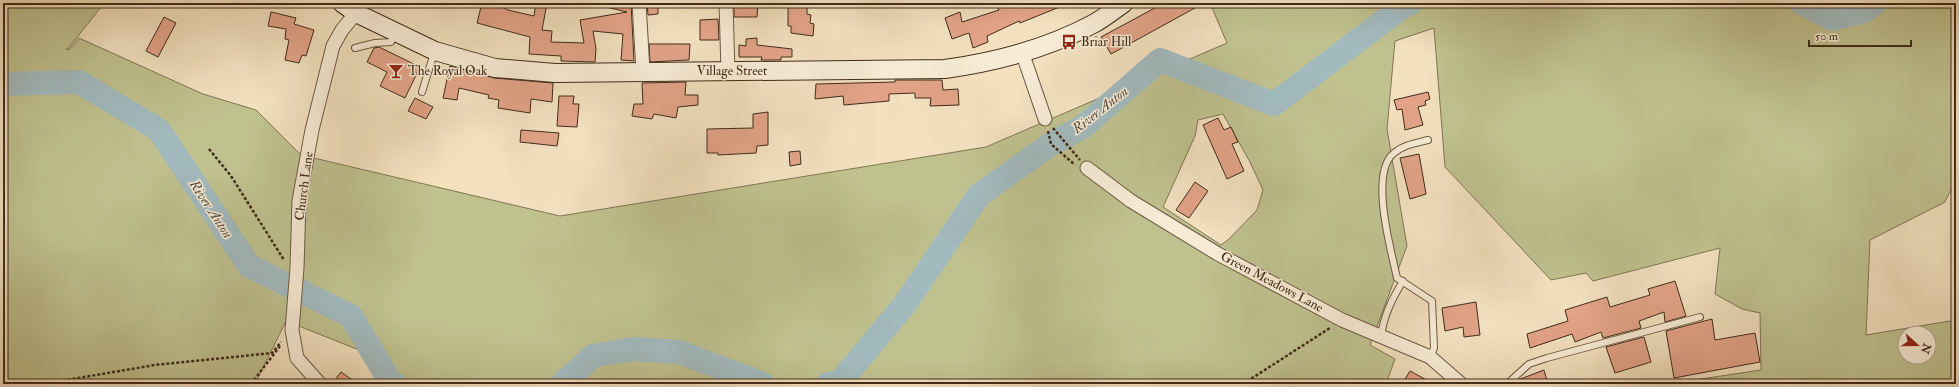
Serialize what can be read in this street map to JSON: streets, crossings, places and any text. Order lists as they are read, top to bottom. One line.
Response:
{"streets":{"street":["Village Street","Church Lane","Green Meadows Lane"]},"crossings":[["Village Street","Church Lane"]],"water":["River Anton"],"places":{"bus stop":["Briar Hill"],"bar":["The Royal Oak"]},"scale_bar":"50 m","north":"right"}
